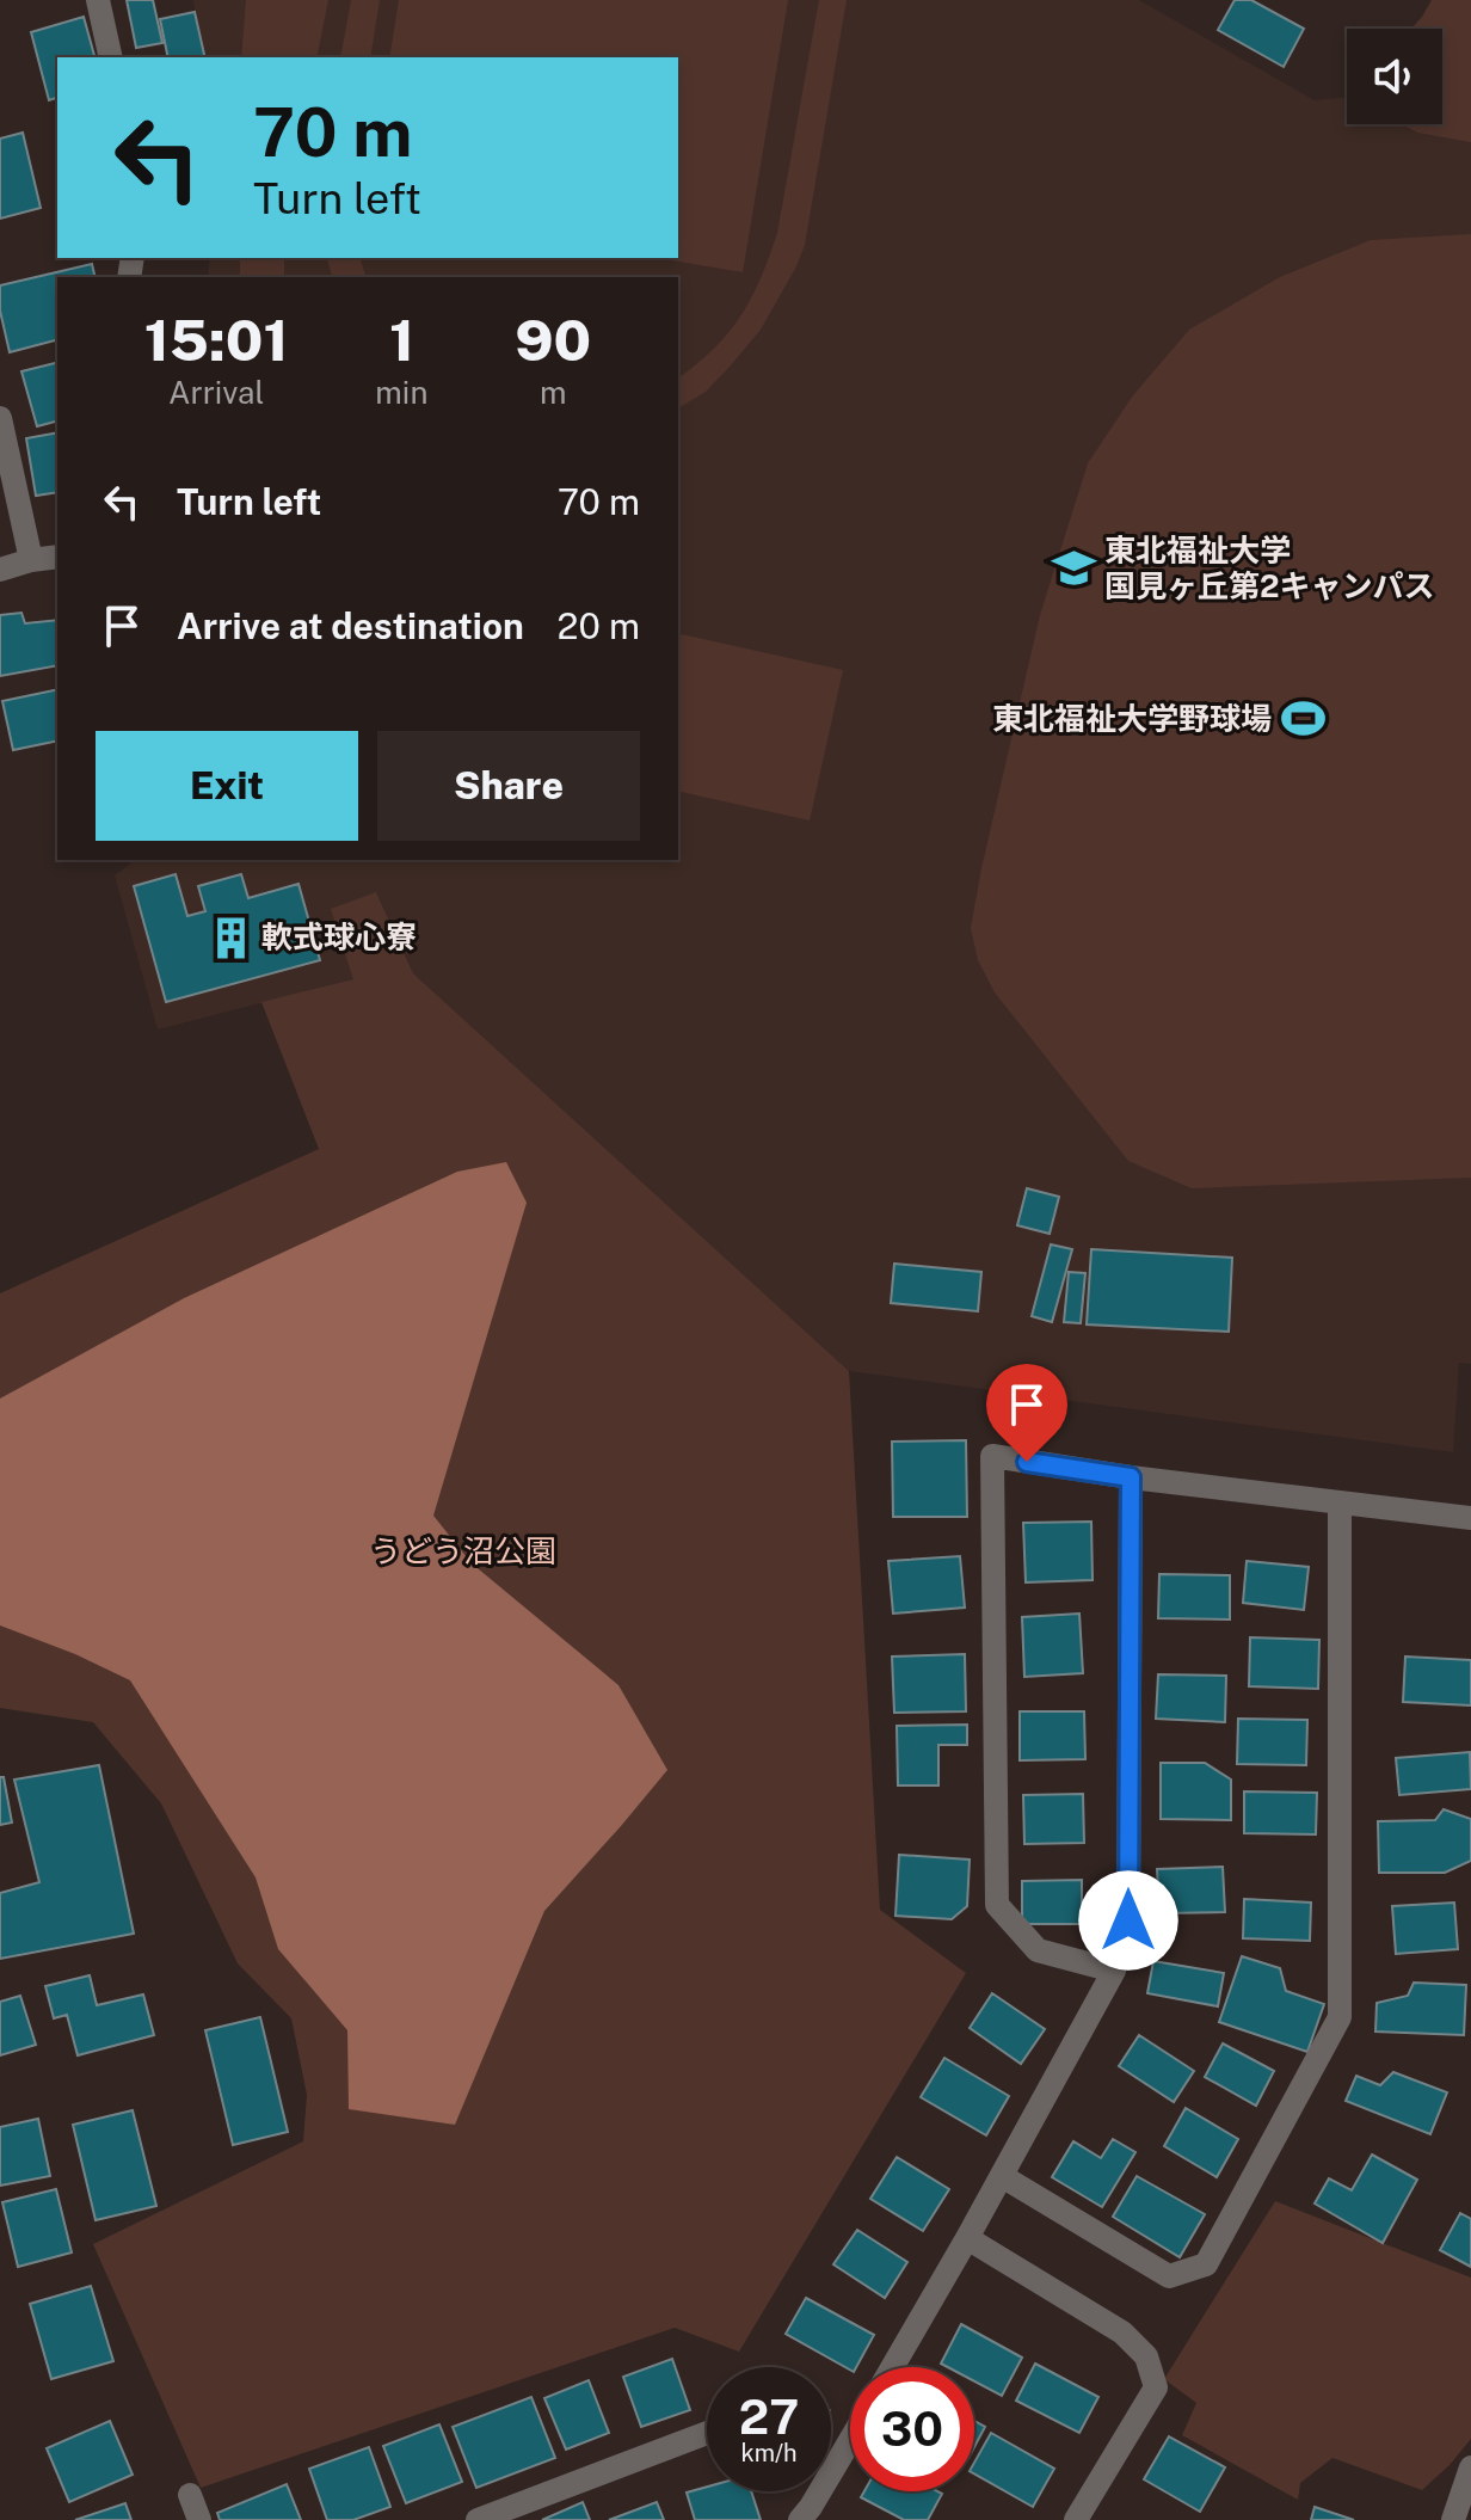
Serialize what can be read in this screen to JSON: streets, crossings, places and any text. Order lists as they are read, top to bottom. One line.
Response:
{"parks":["うどう沼公園"],"places":{"school or university":["東北福祉大学 国見ヶ丘第2キャンパス"],"sports":["東北福祉大学野球場"],"building":["軟式球心寮"]},"page":{"turn":["70 m","Turn left"],"eta":["15:01","Arrival","1","min","90","m"],"list":[{"name":"Turn left","value":"70 m"},{"name":"Arrive at destination","value":"20 m"}],"buttons":["Exit","Share"],"speed":"27 km/h","limit":"30"}}
